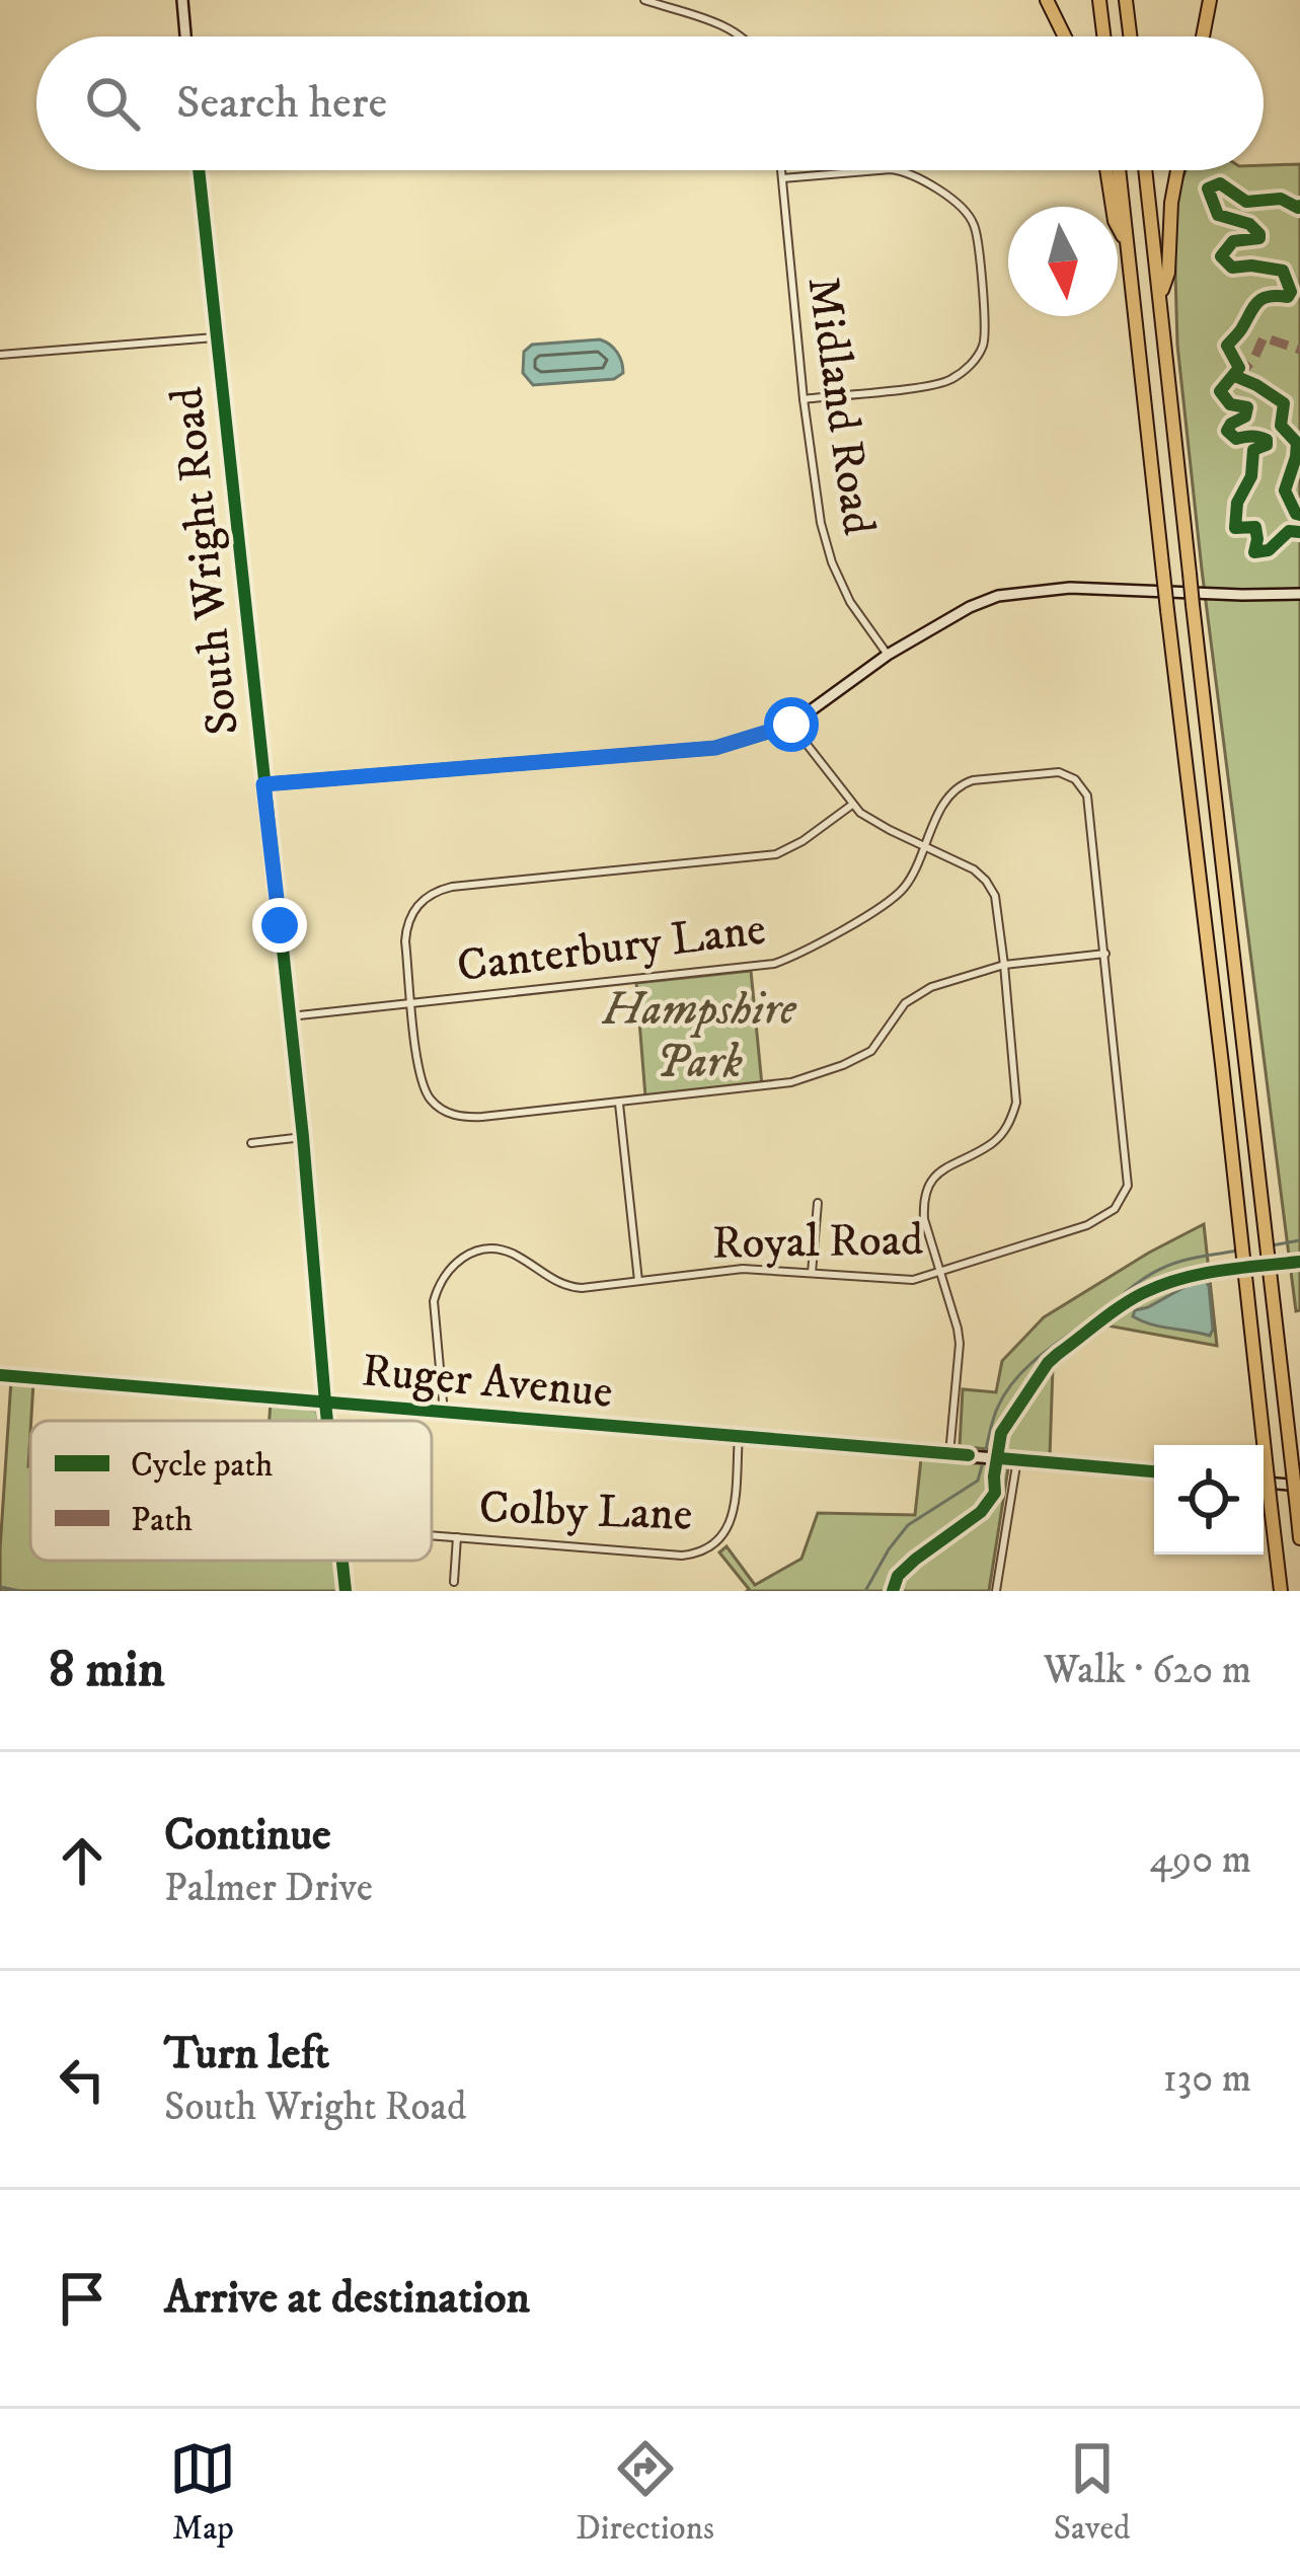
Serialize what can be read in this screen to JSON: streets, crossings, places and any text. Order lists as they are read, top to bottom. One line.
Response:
{"streets":{"street":["Midland Road","South Wright Road","Canterbury Lane","Royal Road","Ruger Avenue","Colby Lane"]},"crossings":[["South Wright Road","Canterbury Lane"],["South Wright Road","Ruger Avenue"],["Canterbury Lane","Royal Road"],["Royal Road","Ruger Avenue"],["Ruger Avenue","Colby Lane"]],"parks":["Hampshire Park"],"legend":["Cycle path","Path"],"north":"bottom","page":{"search":"Search here","heading":["8 min","Walk · 620 m"],"list":[["Continue","Palmer Drive","490 m"],["Turn left","South Wright Road","130 m"],"Arrive at destination"],"nav":["Map","Directions","Saved"]}}
